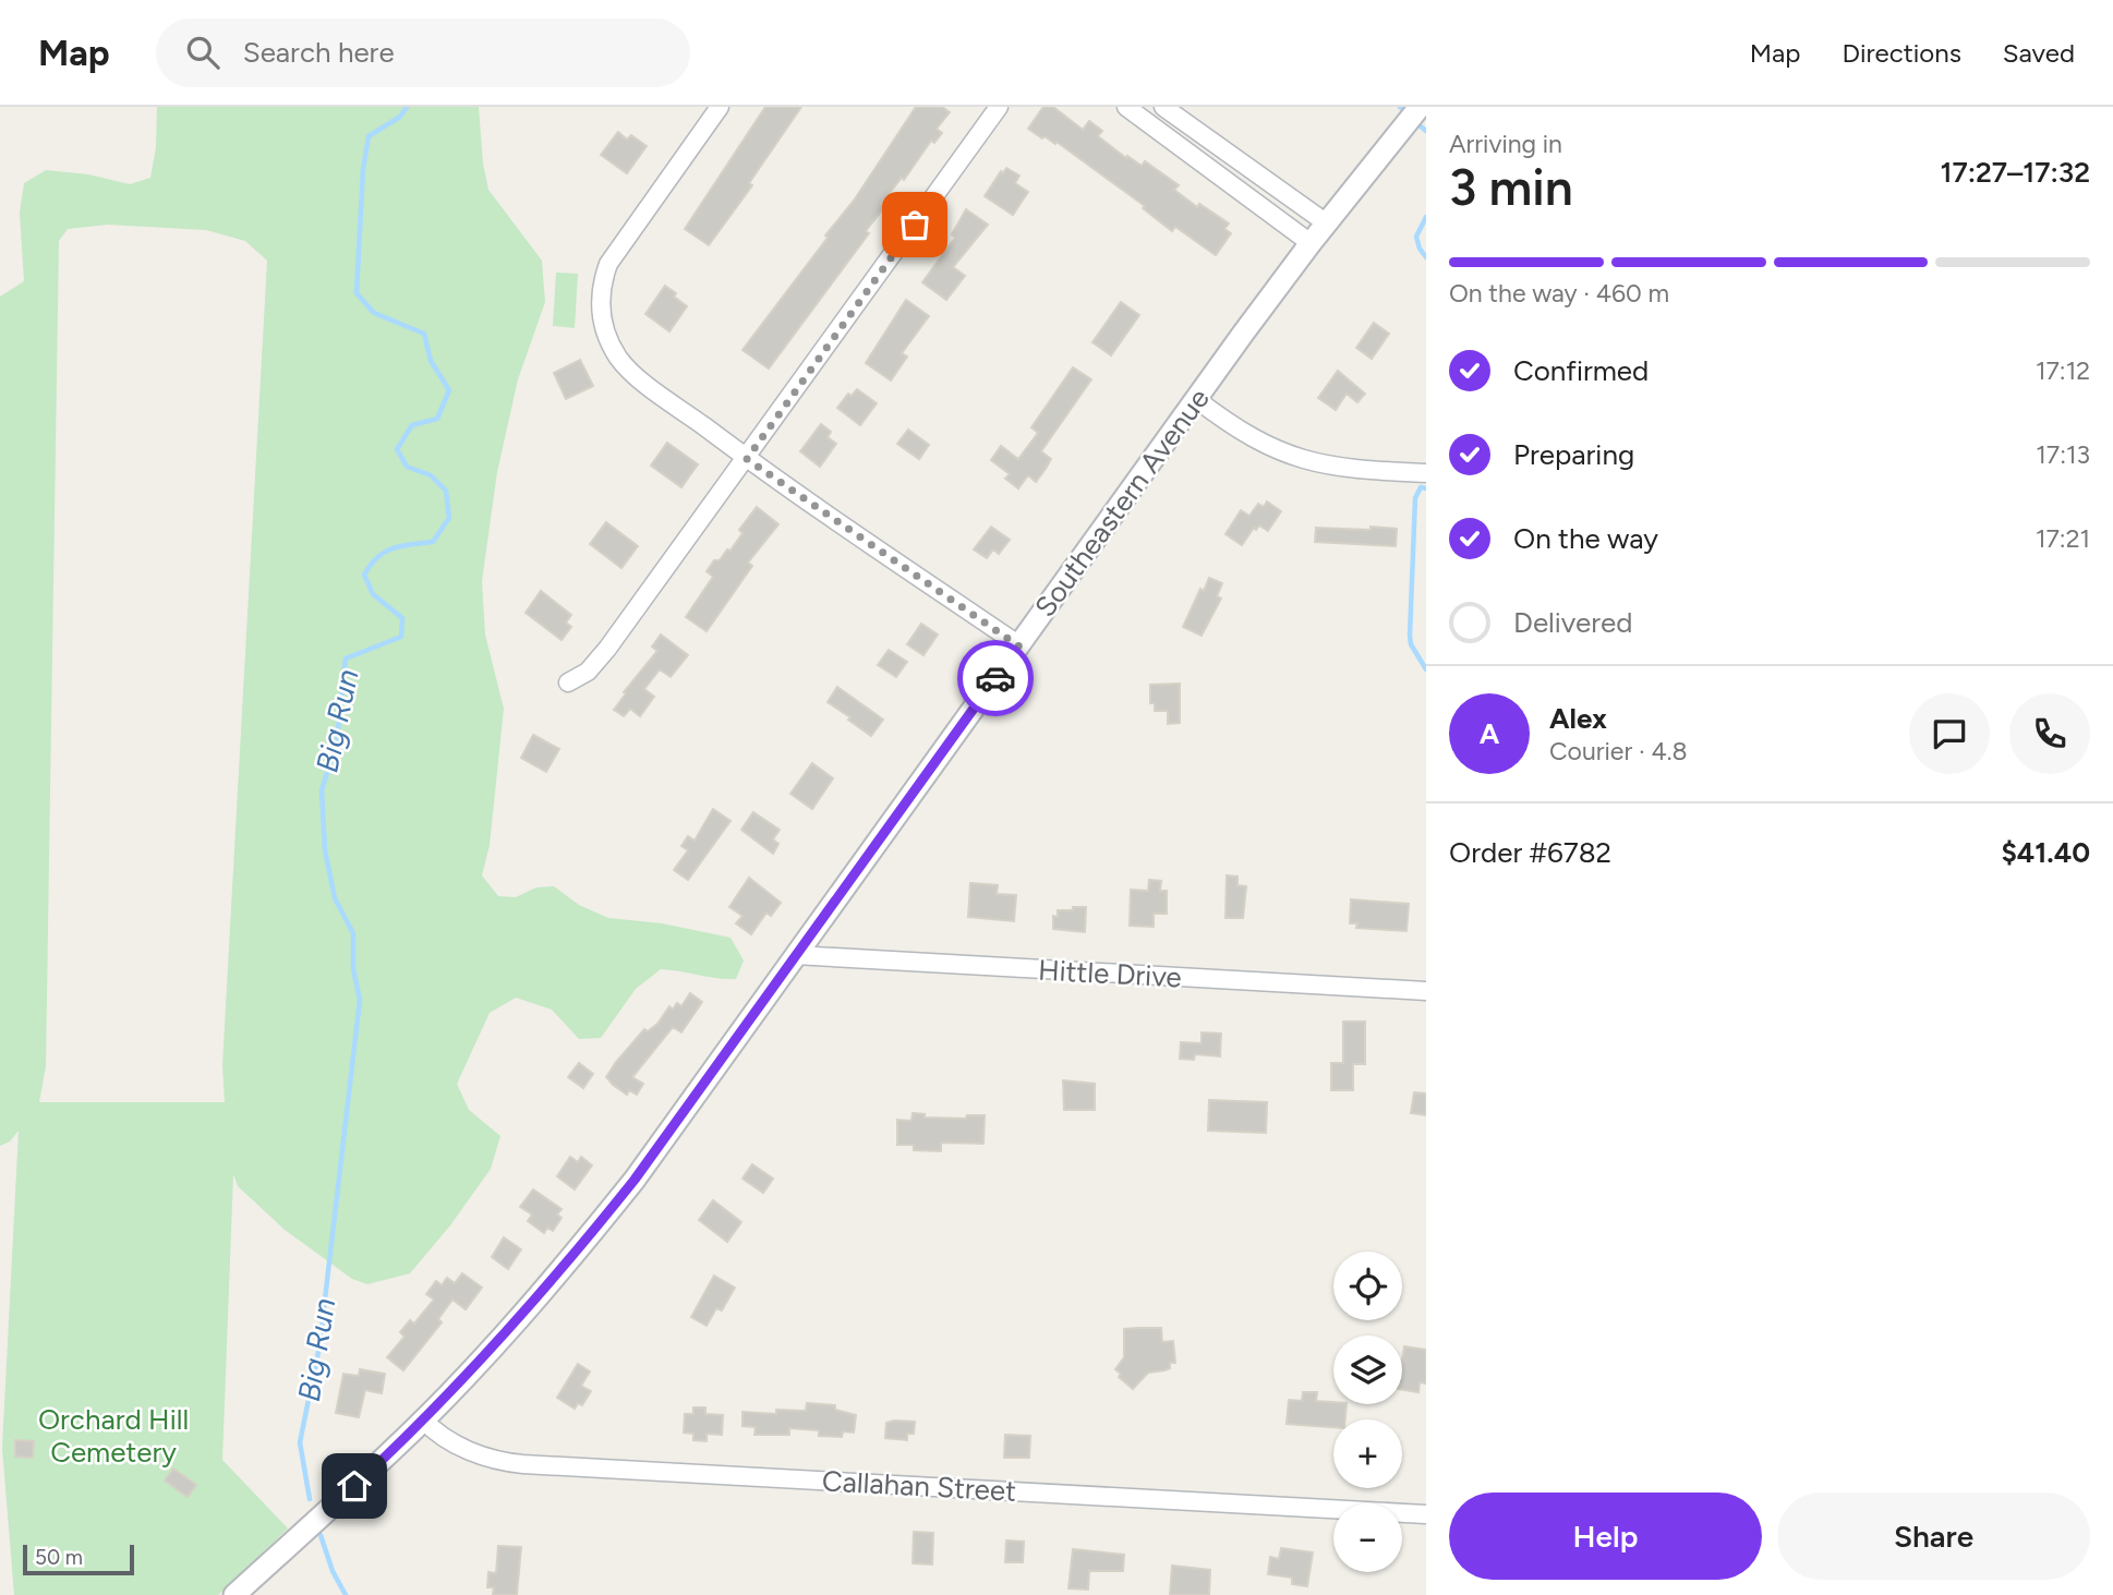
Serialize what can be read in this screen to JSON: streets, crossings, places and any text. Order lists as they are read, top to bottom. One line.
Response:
{"streets":{"street":["Southeastern Avenue","Hittle Drive","Callahan Street"]},"crossings":[["Southeastern Avenue","Hittle Drive"],["Southeastern Avenue","Callahan Street"]],"water":["Big Run"],"parks":["Orchard Hill Cemetery"],"scale_bar":"50 m","page":{"header":"Map","search":"Search here","nav":["Map","Directions","Saved"],"heading":["3 min","Arriving in","17:27–17:32"],"panel":["Alex","Courier · 4.8","Order #6782","$41.40"],"bar":"On the way · 460 m","list":[["Confirmed","17:12"],["Preparing","17:13"],["On the way","17:21"],"Delivered"],"round":"A","map_buttons":["+","−"],"buttons":["Help","Share"],"scale":"50 m"}}
